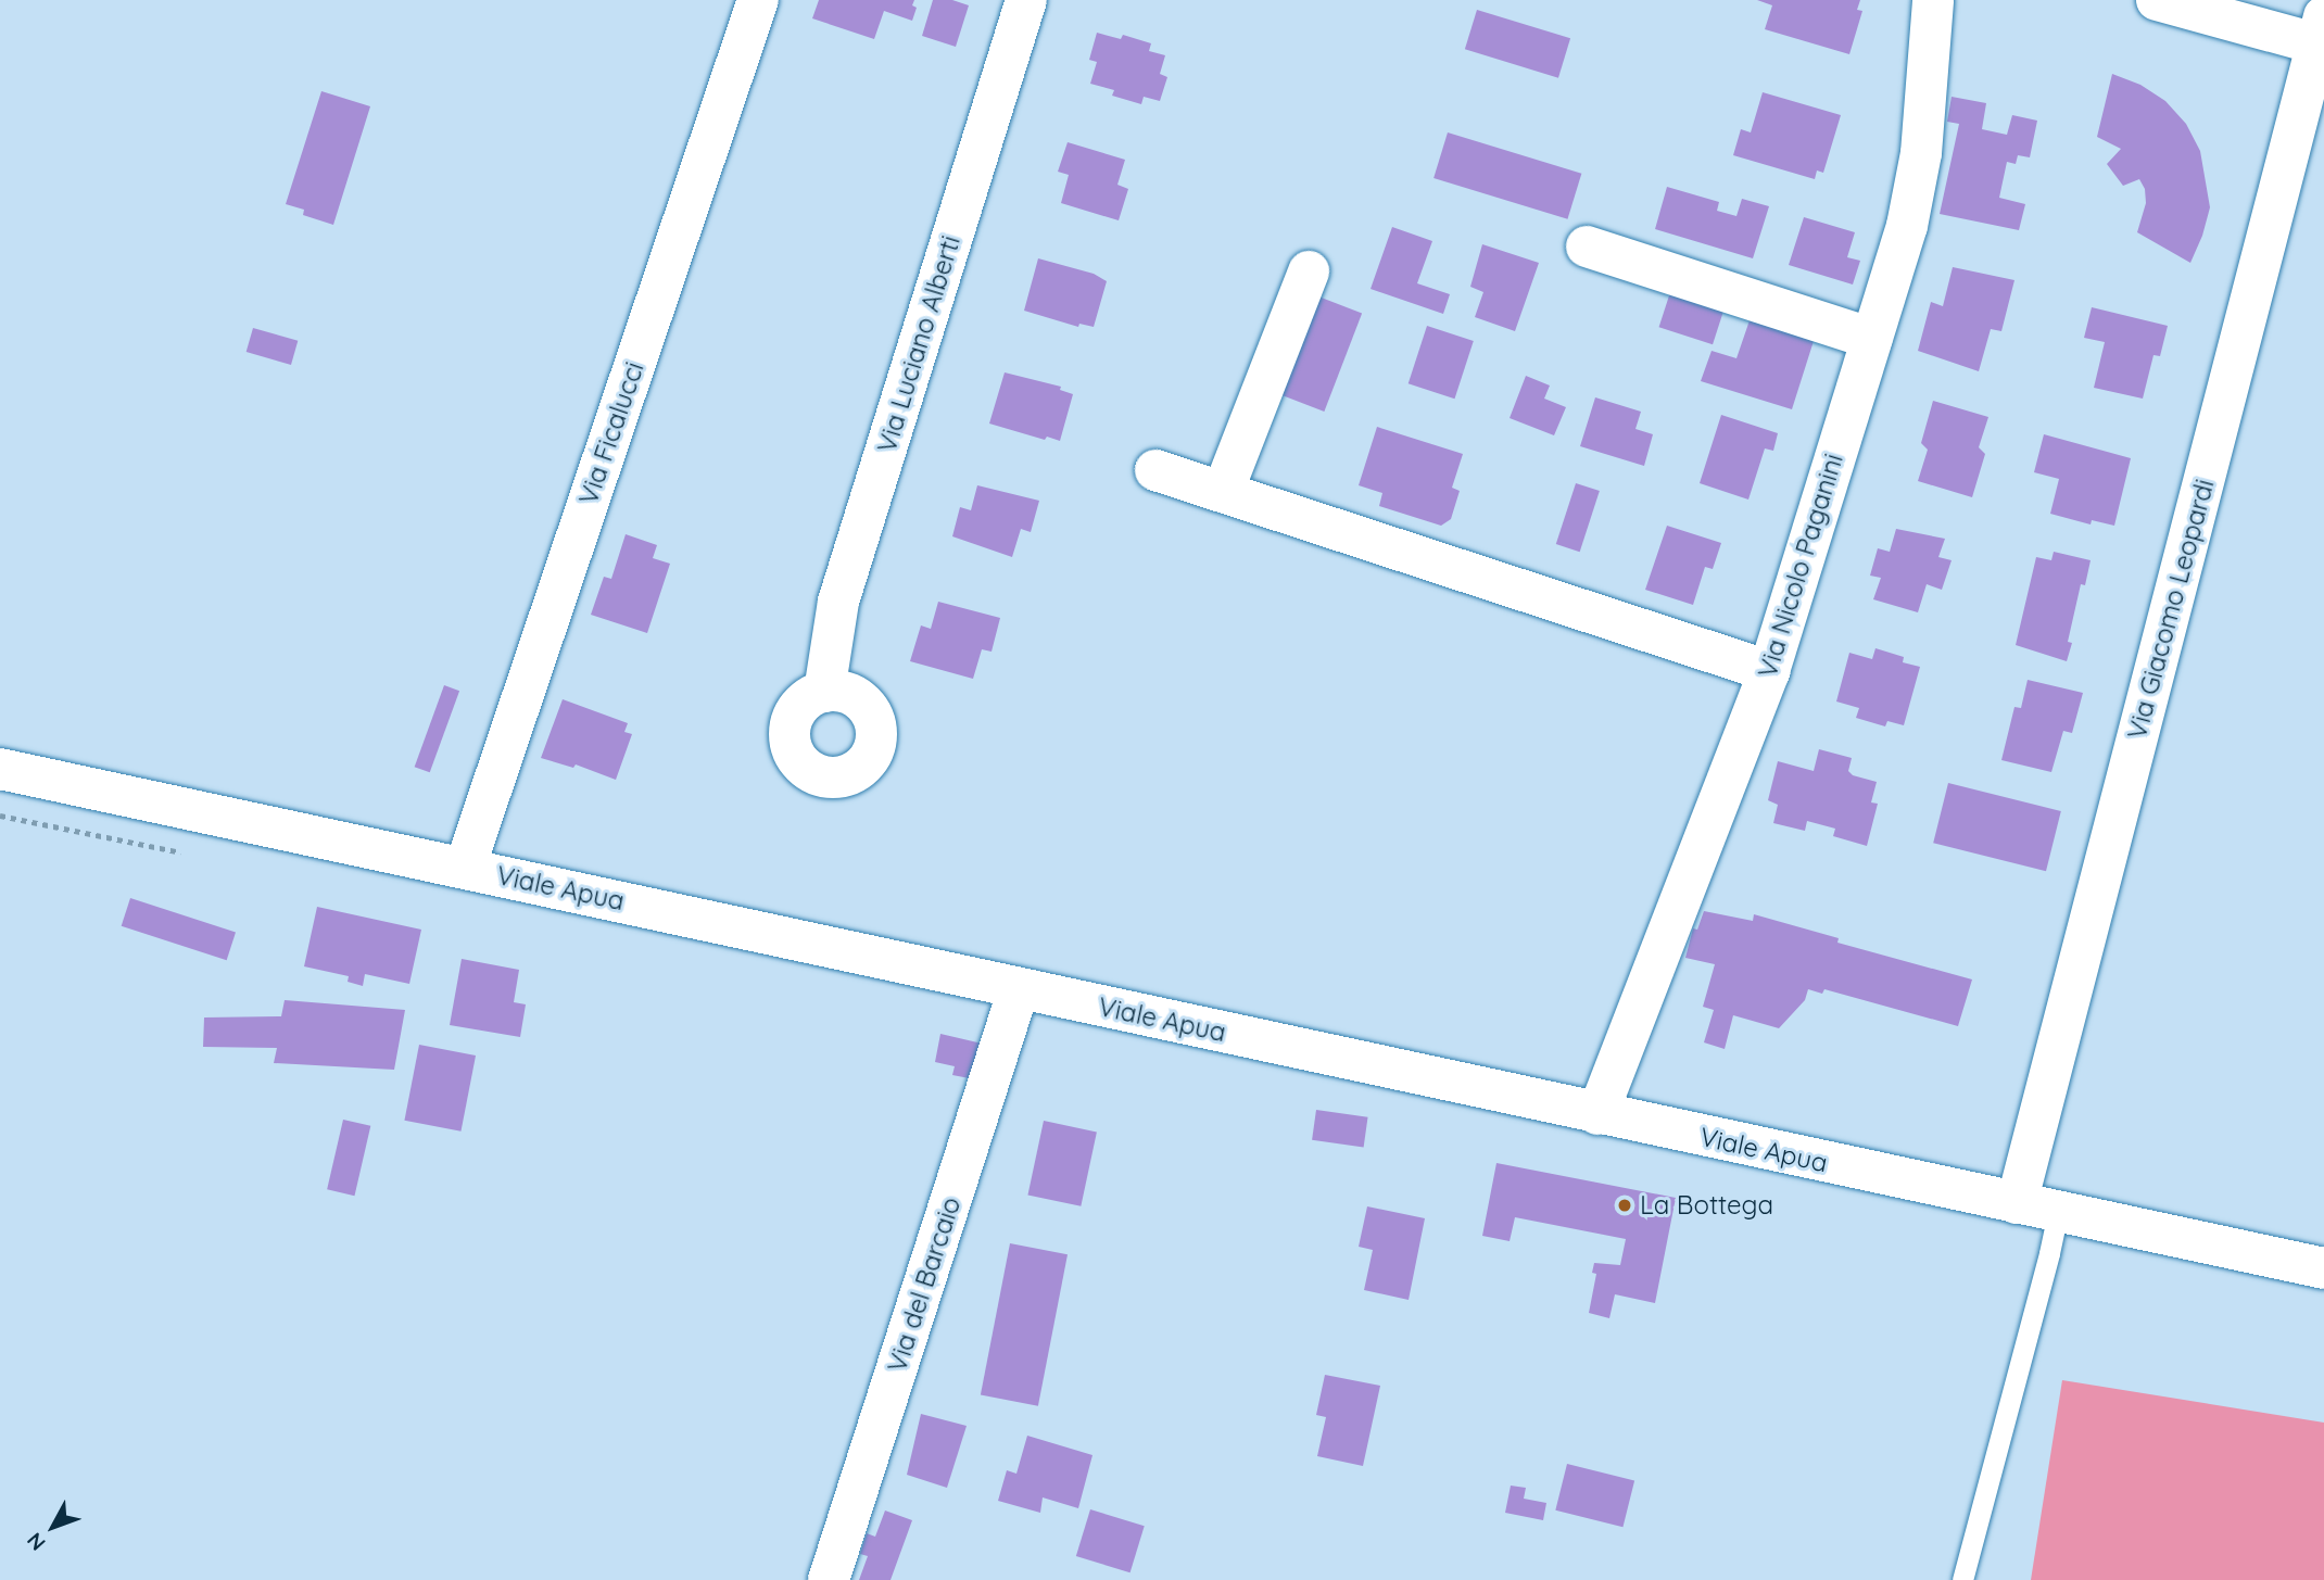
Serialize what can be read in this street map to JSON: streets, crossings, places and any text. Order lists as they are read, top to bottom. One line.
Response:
{"streets":{"street":["Via Luciano Alberti","Via Ficalucci","Via Nicolo Paganini","Via Giacomo Leopardi","Viale Apua","Via del Barcaio"]},"crossings":[["Via Ficalucci","Viale Apua"],["Via Nicolo Paganini","Viale Apua"],["Via Giacomo Leopardi","Viale Apua"],["Viale Apua","Via del Barcaio"]],"places":["La Bottega"],"north":"bottom left"}
